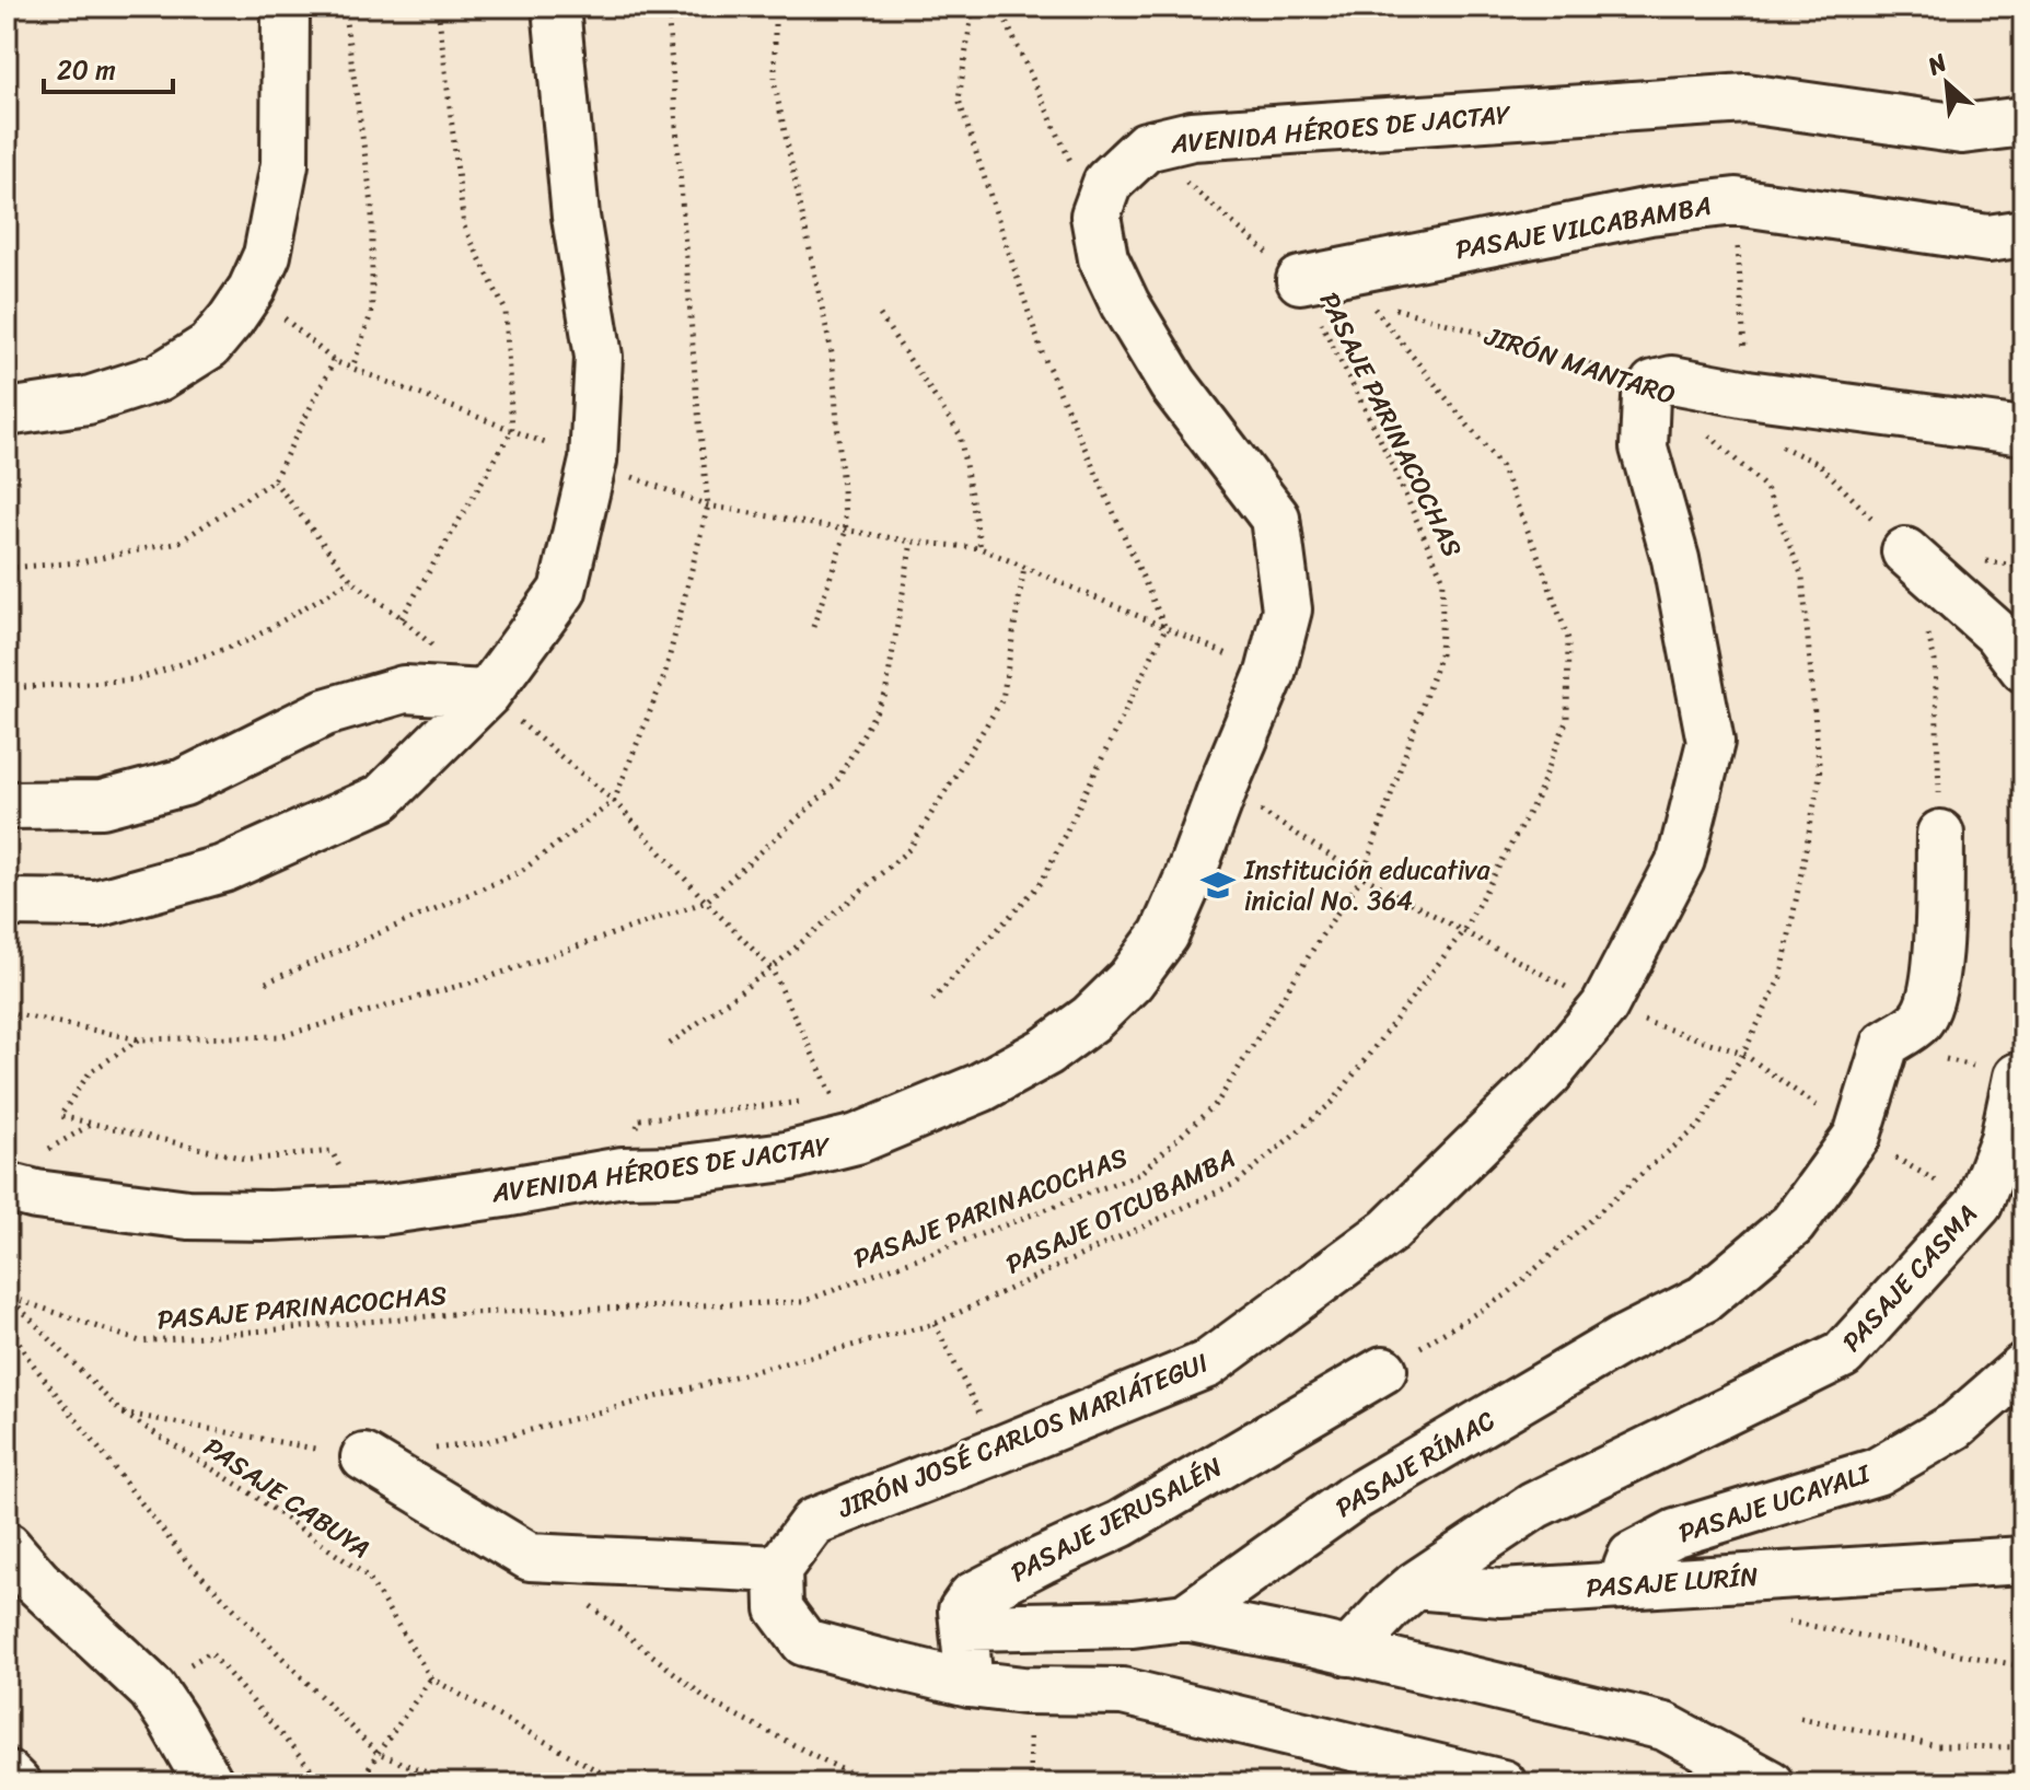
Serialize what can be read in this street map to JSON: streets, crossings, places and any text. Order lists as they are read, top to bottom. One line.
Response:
{"streets":{"street":["AVENIDA HÉROES DE JACTAY","PASAJE VILCABAMBA","PASAJE CASMA","JIRÓN JOSÉ CARLOS MARIÁTEGUI","PASAJE RÍMAC","PASAJE UCAYALI","PASAJE JERUSALÉN","PASAJE LURÍN"],"path":["JIRÓN MANTARO","PASAJE PARINACOCHAS","PASAJE OTCUBAMBA","PASAJE CABUYA"]},"crossings":[["PASAJE VILCABAMBA","PASAJE PARINACOCHAS"],["JIRÓN MANTARO","PASAJE OTCUBAMBA"],["JIRÓN MANTARO","JIRÓN JOSÉ CARLOS MARIÁTEGUI"],["PASAJE PARINACOCHAS","PASAJE CABUYA"],["PASAJE CASMA","PASAJE LURÍN"],["PASAJE UCAYALI","PASAJE LURÍN"]],"places":{"school or university":["Institución educativa inicial No. 364"]},"scale_bar":"20 m","north":"top left"}
